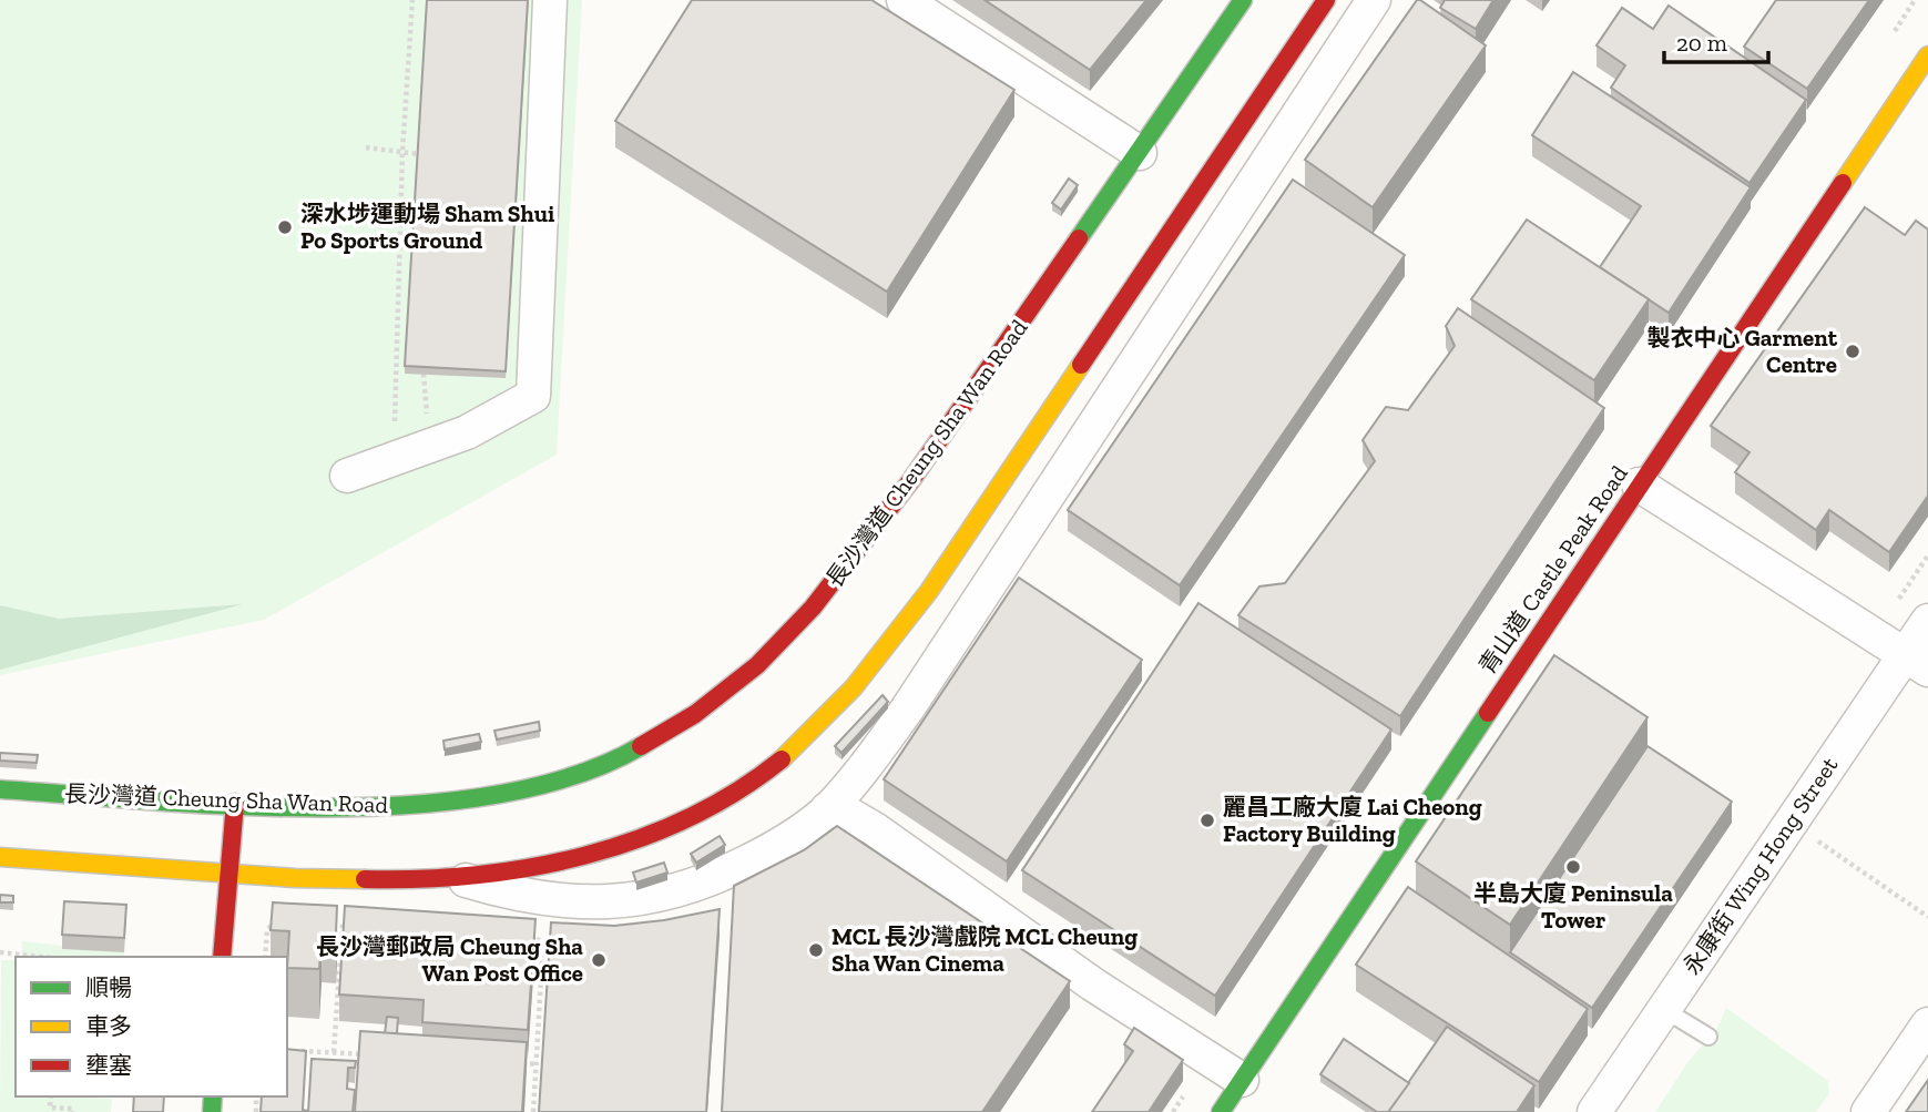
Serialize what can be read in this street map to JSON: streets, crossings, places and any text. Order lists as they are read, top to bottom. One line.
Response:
{"streets":{"main road":["長沙灣道 Cheung Sha Wan Road","青山道 Castle Peak Road"],"street":["永康街 Wing Hong Street"]},"places":["深水埗運動場 Sham Shui Po Sports Ground","製衣中心 Garment Centre","麗昌工廠大廈 Lai Cheong Factory Building","半島大廈 Peninsula Tower","MCL 長沙灣戲院 MCL Cheung Sha Wan Cinema","長沙灣郵政局 Cheung Sha Wan Post Office"],"legend":["順暢","車多","壅塞"],"scale_bar":"20 m"}
